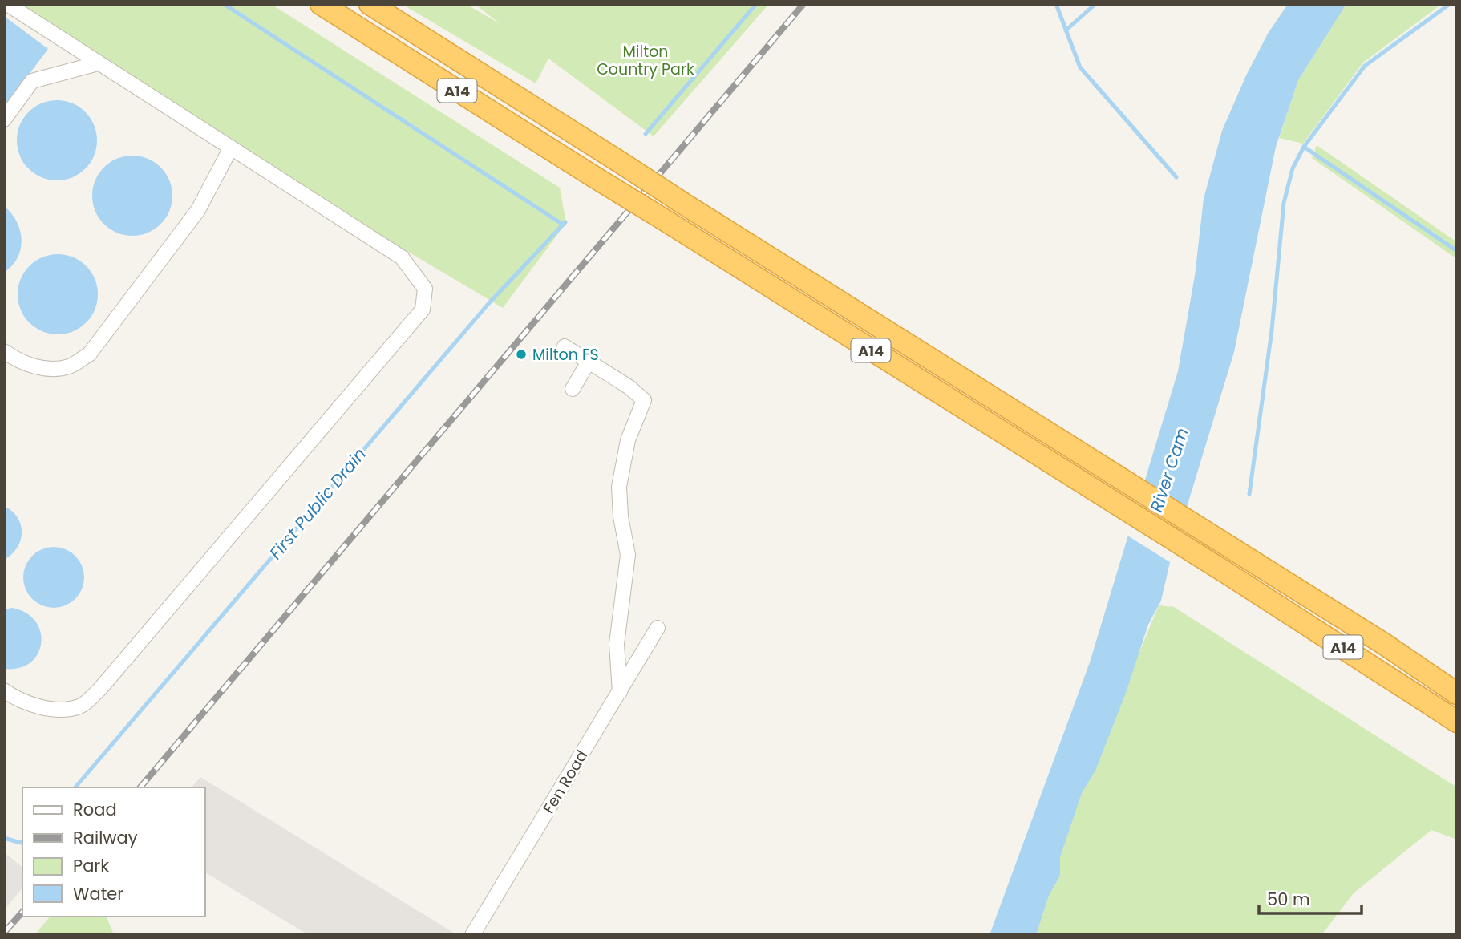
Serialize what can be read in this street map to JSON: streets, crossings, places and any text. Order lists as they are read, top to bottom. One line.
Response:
{"streets":{"highway":["A14"],"street":["Fen Road"]},"water":["River Cam","First Public Drain"],"parks":["Milton Country Park"],"places":["Milton FS"],"legend":["Road","Railway","Park","Water"],"scale_bar":"50 m"}
